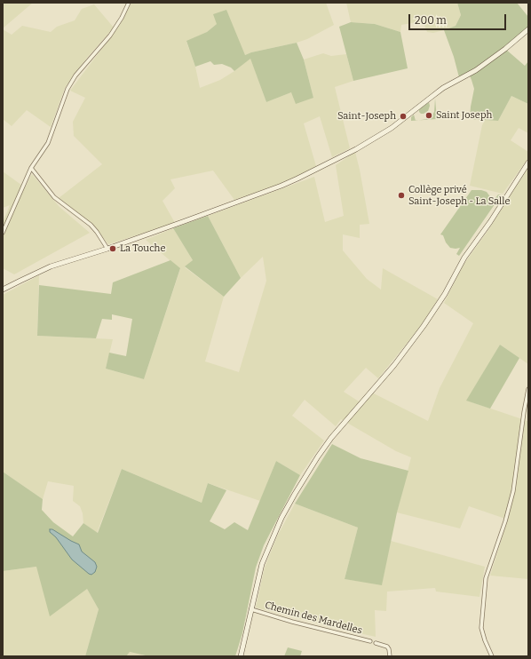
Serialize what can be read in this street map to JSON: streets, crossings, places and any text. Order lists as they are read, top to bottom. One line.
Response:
{"streets":{"street":["Chemin des Mardelles"]},"places":["Saint Joseph","Saint-Joseph","Collège privé Saint-Joseph - La Salle","La Touche"],"scale_bar":"200 m"}
